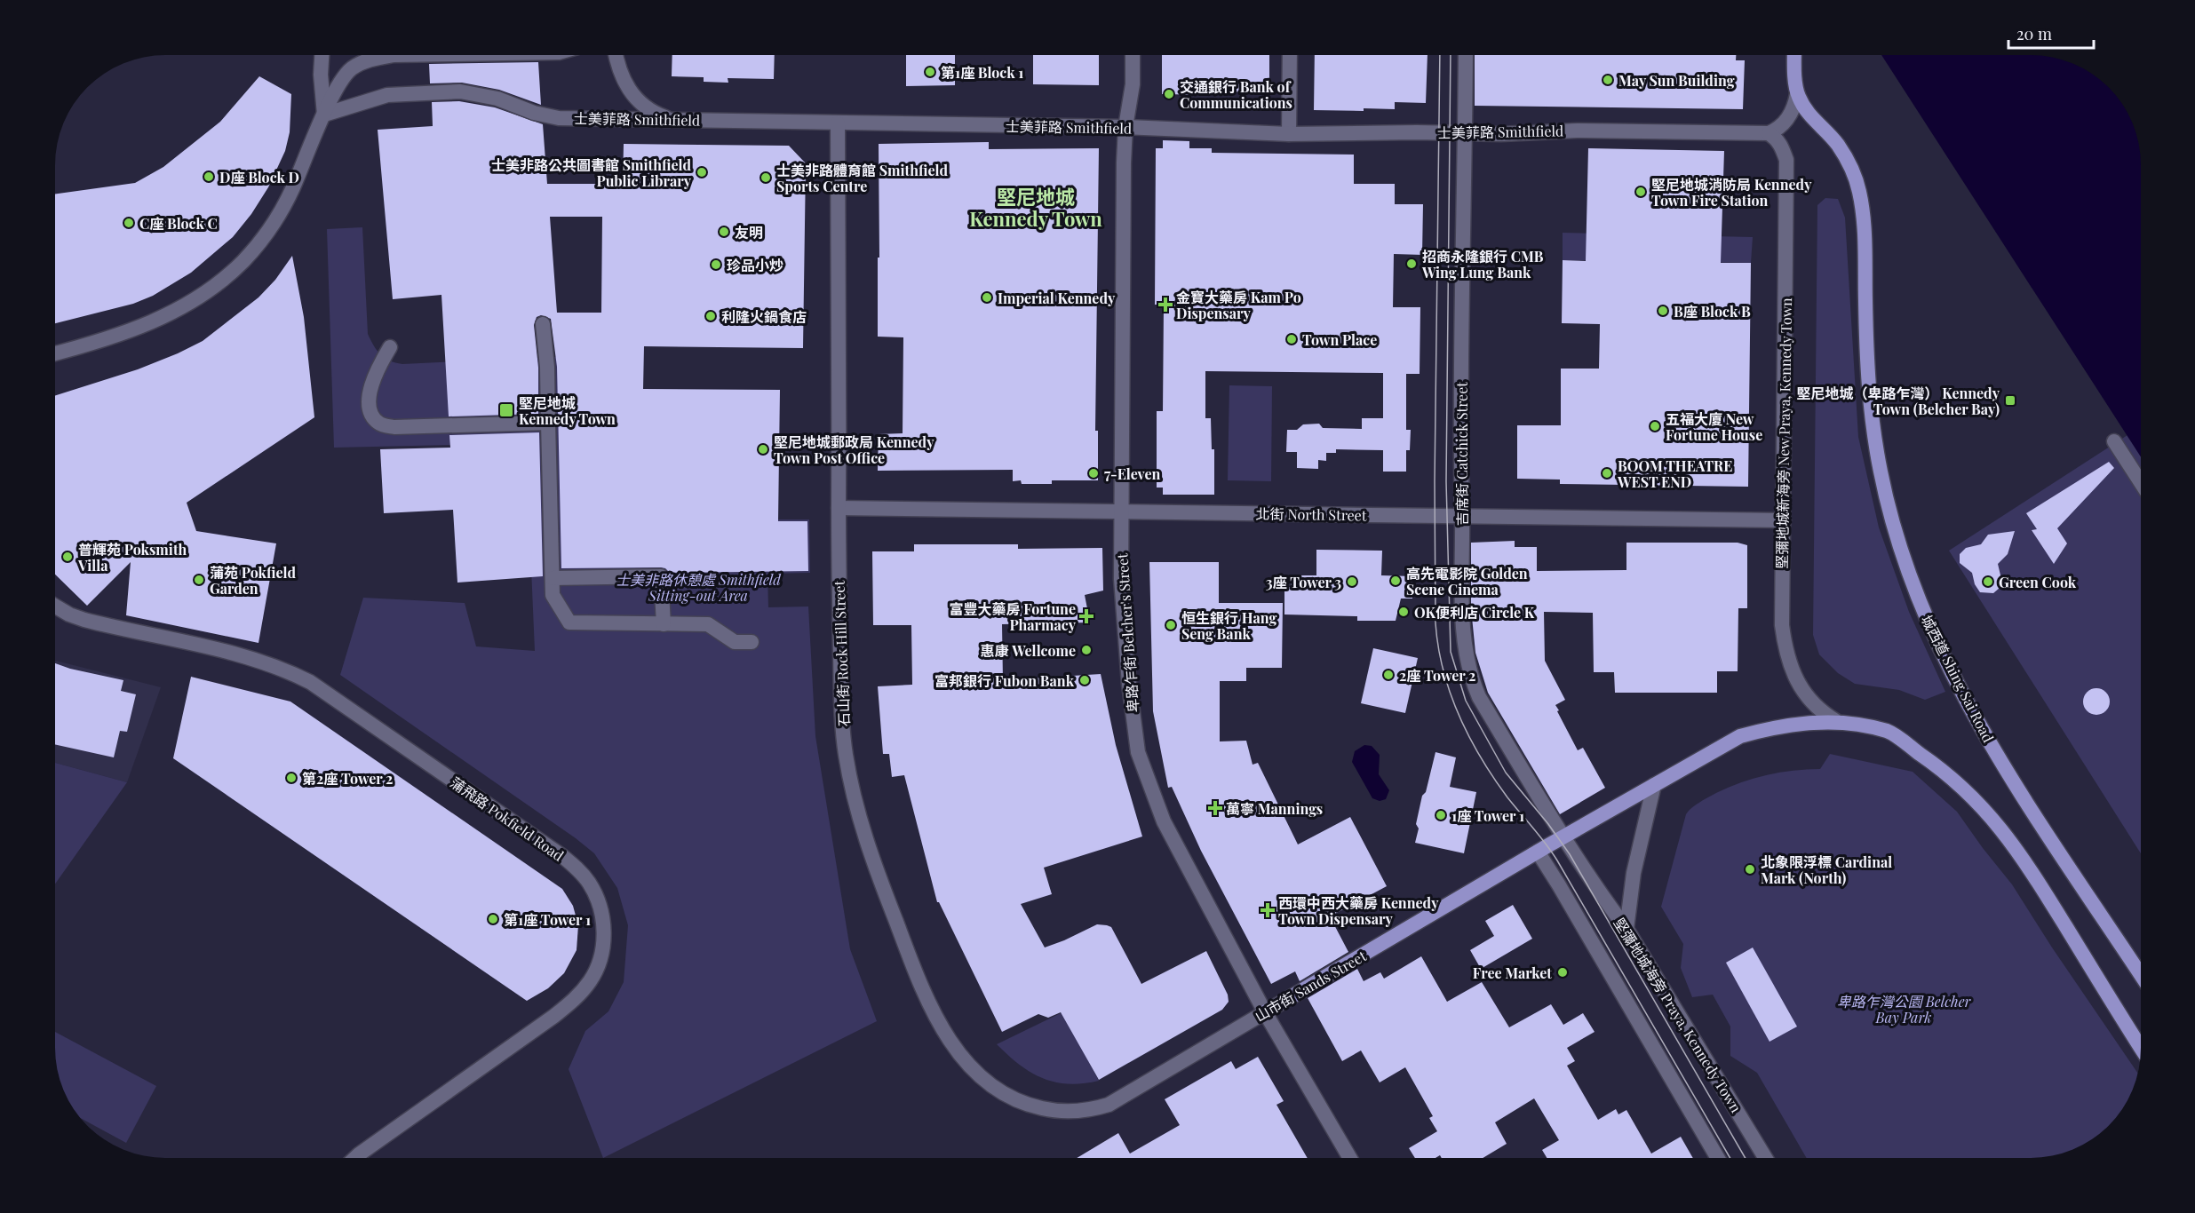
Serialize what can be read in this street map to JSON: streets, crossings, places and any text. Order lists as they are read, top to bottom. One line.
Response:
{"streets":{"main road":["士美菲路 Smithfield","堅彌地城新海旁 New Praya, Kennedy Town","吉席街 Catchick Street","北街 North Street","卑路乍街 Belcher's Street","石山街 Rock Hill Street","城西道 Shing Sai Road","蒲飛路 Pokfield Road","山市街 Sands Street","堅彌地城海旁 Praya, Kennedy Town"]},"crossings":[["士美菲路 Smithfield","堅彌地城新海旁 New Praya, Kennedy Town"],["士美菲路 Smithfield","吉席街 Catchick Street"],["士美菲路 Smithfield","卑路乍街 Belcher's Street"],["士美菲路 Smithfield","石山街 Rock Hill Street"],["堅彌地城新海旁 New Praya, Kennedy Town","北街 North Street"],["吉席街 Catchick Street","北街 North Street"],["吉席街 Catchick Street","山市街 Sands Street"],["吉席街 Catchick Street","堅彌地城海旁 Praya, Kennedy Town"],["北街 North Street","卑路乍街 Belcher's Street"],["北街 North Street","石山街 Rock Hill Street"],["卑路乍街 Belcher's Street","山市街 Sands Street"],["石山街 Rock Hill Street","山市街 Sands Street"],["山市街 Sands Street","堅彌地城海旁 Praya, Kennedy Town"]],"districts":["堅尼地城 Kennedy Town"],"parks":["士美非路休憩處 Smithfield Sitting-out Area","卑路乍灣公園 Belcher Bay Park"],"places":{"other":["第1座 Block 1","May Sun Building","交通銀行 Bank of Communications","士美非路公共圖書館 Smithfield Public Library","D座 Block D","士美非路體育館 Smithfield Sports Centre","堅尼地城消防局 Kennedy Town Fire Station","C座 Block C","友明","招商永隆銀行 CMB Wing Lung Bank","珍品小炒","Imperial Kennedy","B座 Block B","利隆火鍋食店","Town Place","五福大廈 New Fortune House","堅尼地城郵政局 Kennedy Town Post Office","7-Eleven","BOOM THEATRE WEST END","普輝苑 Poksmith Villa","蒲苑 Pokfield Garden","高先電影院 Golden Scene Cinema","3座 Tower 3","Green Cook","OK便利店 Circle K","恒生銀行 Hang Seng Bank","惠康 Wellcome","2座 Tower 2","富邦銀行 Fubon Bank","第2座 Tower 2","1座 Tower 1","北象限浮標 Cardinal Mark (North)","第1座 Tower 1","Free Market"],"health":["金寶大藥房 Kam Po Dispensary","富豐大藥房 Fortune Pharmacy","萬寧 Mannings","西環中西大藥房 Kennedy Town Dispensary"],"transit":["堅尼地城（卑路乍灣） Kennedy Town (Belcher Bay)","堅尼地城 Kennedy Town"]},"scale_bar":"20 m"}
